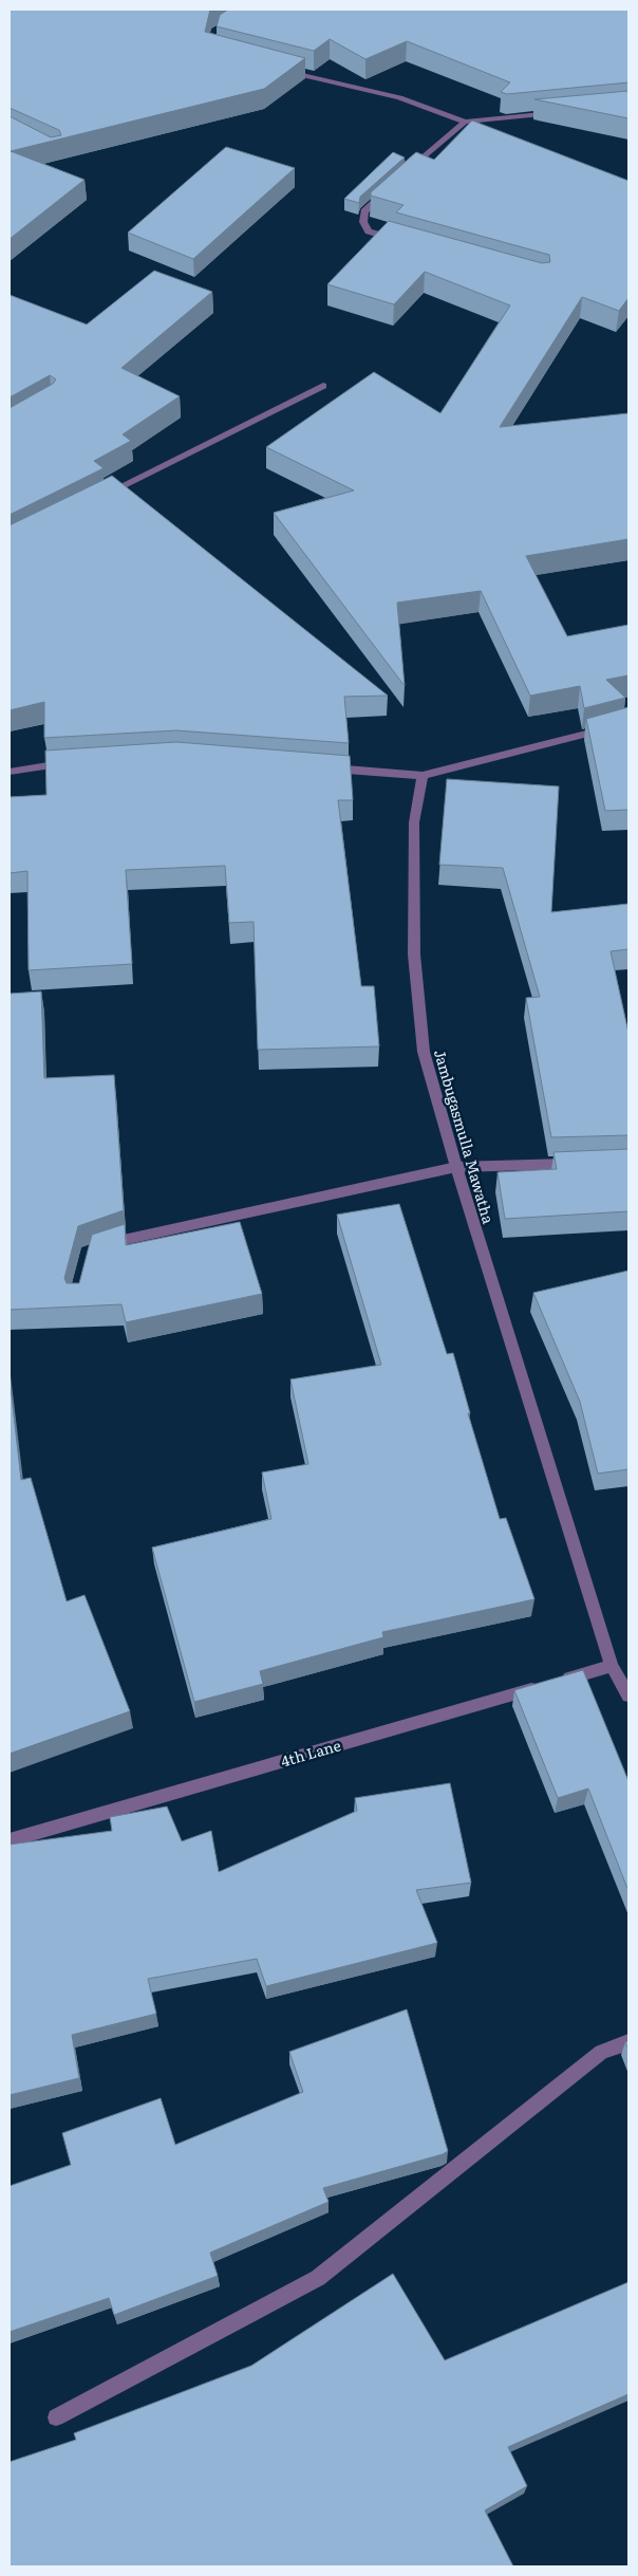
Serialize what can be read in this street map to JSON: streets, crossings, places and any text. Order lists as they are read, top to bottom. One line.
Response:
{"streets":{"street":["Jambugasmulla Mawatha","4th Lane"]},"crossings":[["Jambugasmulla Mawatha","4th Lane"]]}
